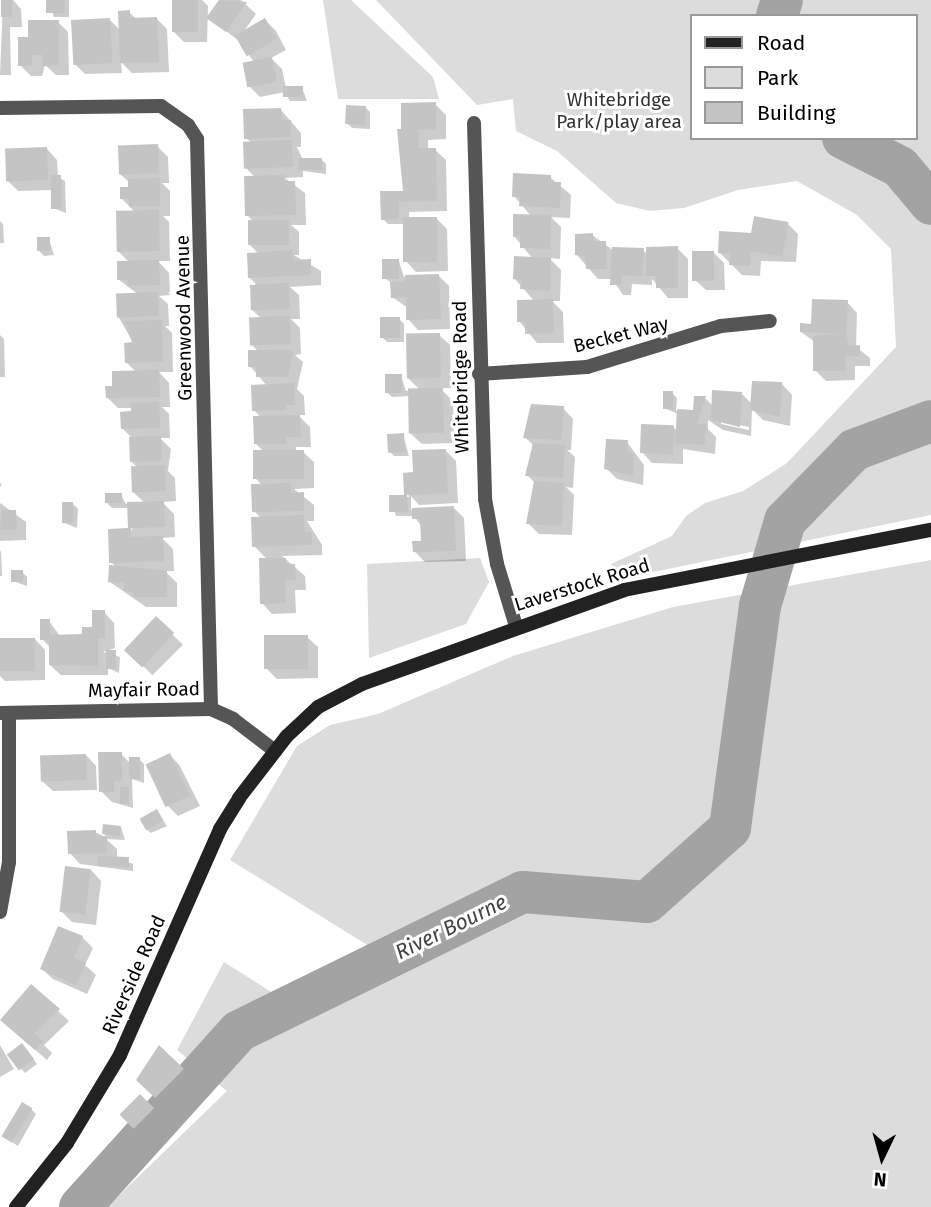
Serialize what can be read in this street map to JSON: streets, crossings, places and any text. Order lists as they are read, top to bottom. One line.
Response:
{"streets":{"street":["Greenwood Avenue","Becket Way","Whitebridge Road","Laverstock Road","Mayfair Road","Riverside Road"]},"crossings":[["Greenwood Avenue","Mayfair Road"],["Becket Way","Whitebridge Road"],["Whitebridge Road","Laverstock Road"],["Laverstock Road","Mayfair Road"],["Laverstock Road","Riverside Road"],["Mayfair Road","Riverside Road"]],"water":["River Bourne"],"parks":["Whitebridge Park/play area"],"legend":["Road","Park","Building"],"north":"bottom"}
